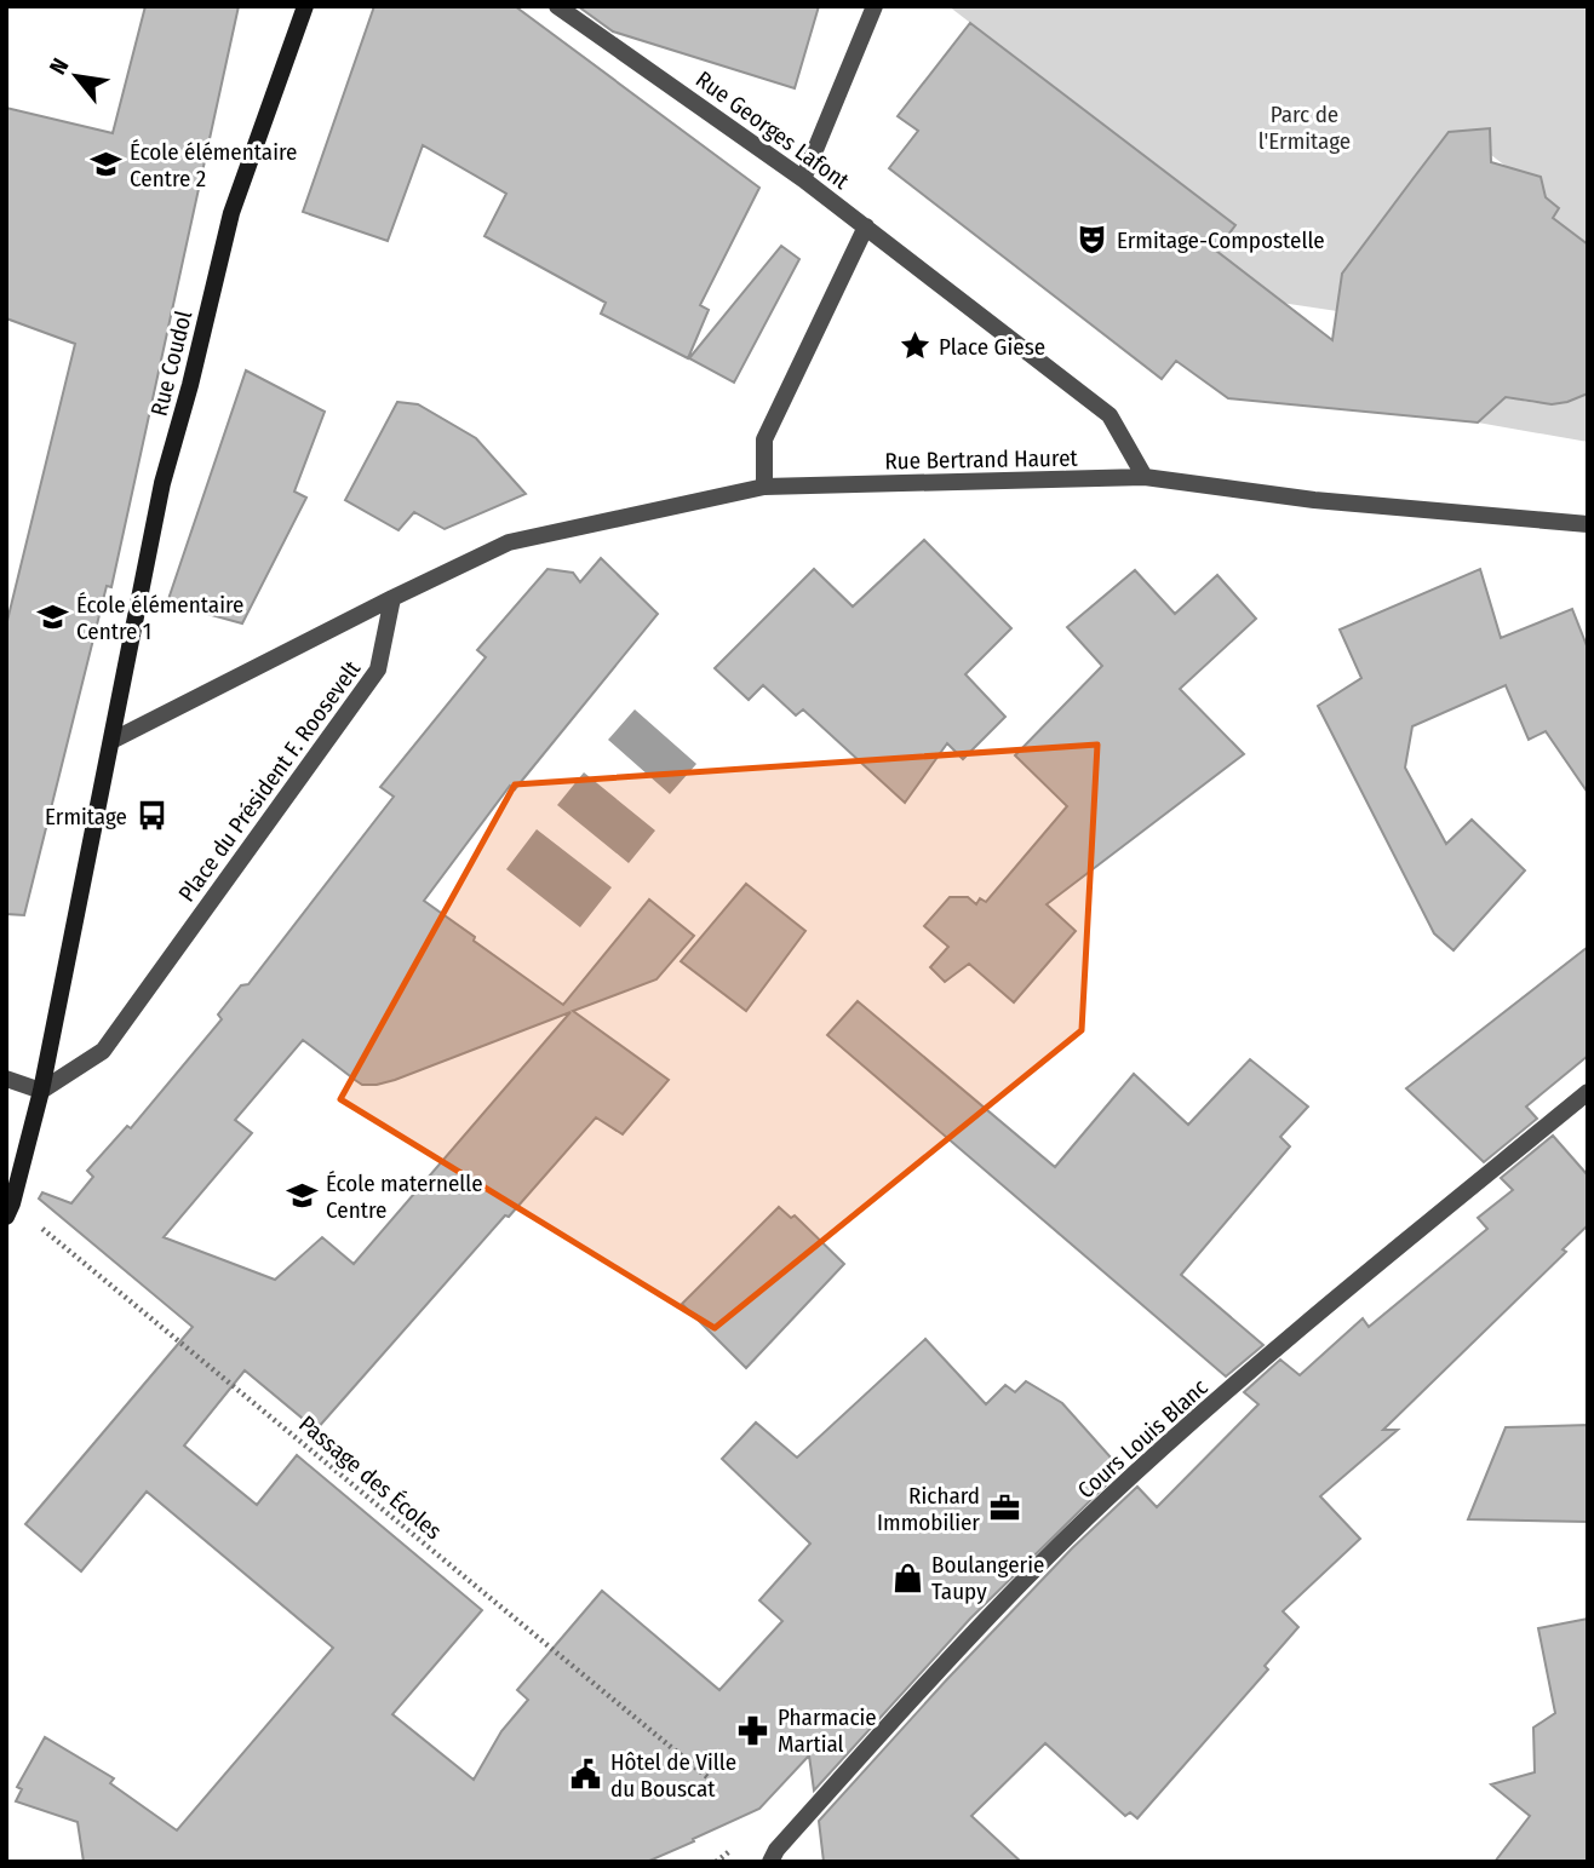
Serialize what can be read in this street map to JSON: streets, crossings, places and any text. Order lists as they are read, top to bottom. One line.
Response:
{"streets":{"street":["Rue Georges Lafont","Rue Coudol","Rue Bertrand Hauret","Place du Président F. Roosevelt","Cours Louis Blanc"],"path":["Passage des Écoles"]},"crossings":[["Rue Georges Lafont","Rue Bertrand Hauret"],["Rue Coudol","Place du Président F. Roosevelt"],["Rue Bertrand Hauret","Place du Président F. Roosevelt"]],"parks":["Parc de l'Ermitage"],"places":{"school or university":["École élémentaire Centre 2","École élémentaire Centre 1","École maternelle Centre"],"theatre":["Ermitage-Compostelle"],"place":["Place Giese"],"bus stop":["Ermitage"],"office":["Richard Immobilier"],"shop":["Boulangerie Taupy"],"pharmacy":["Pharmacie Martial"],"public building":["Hôtel de Ville du Bouscat"]},"north":"top left"}
